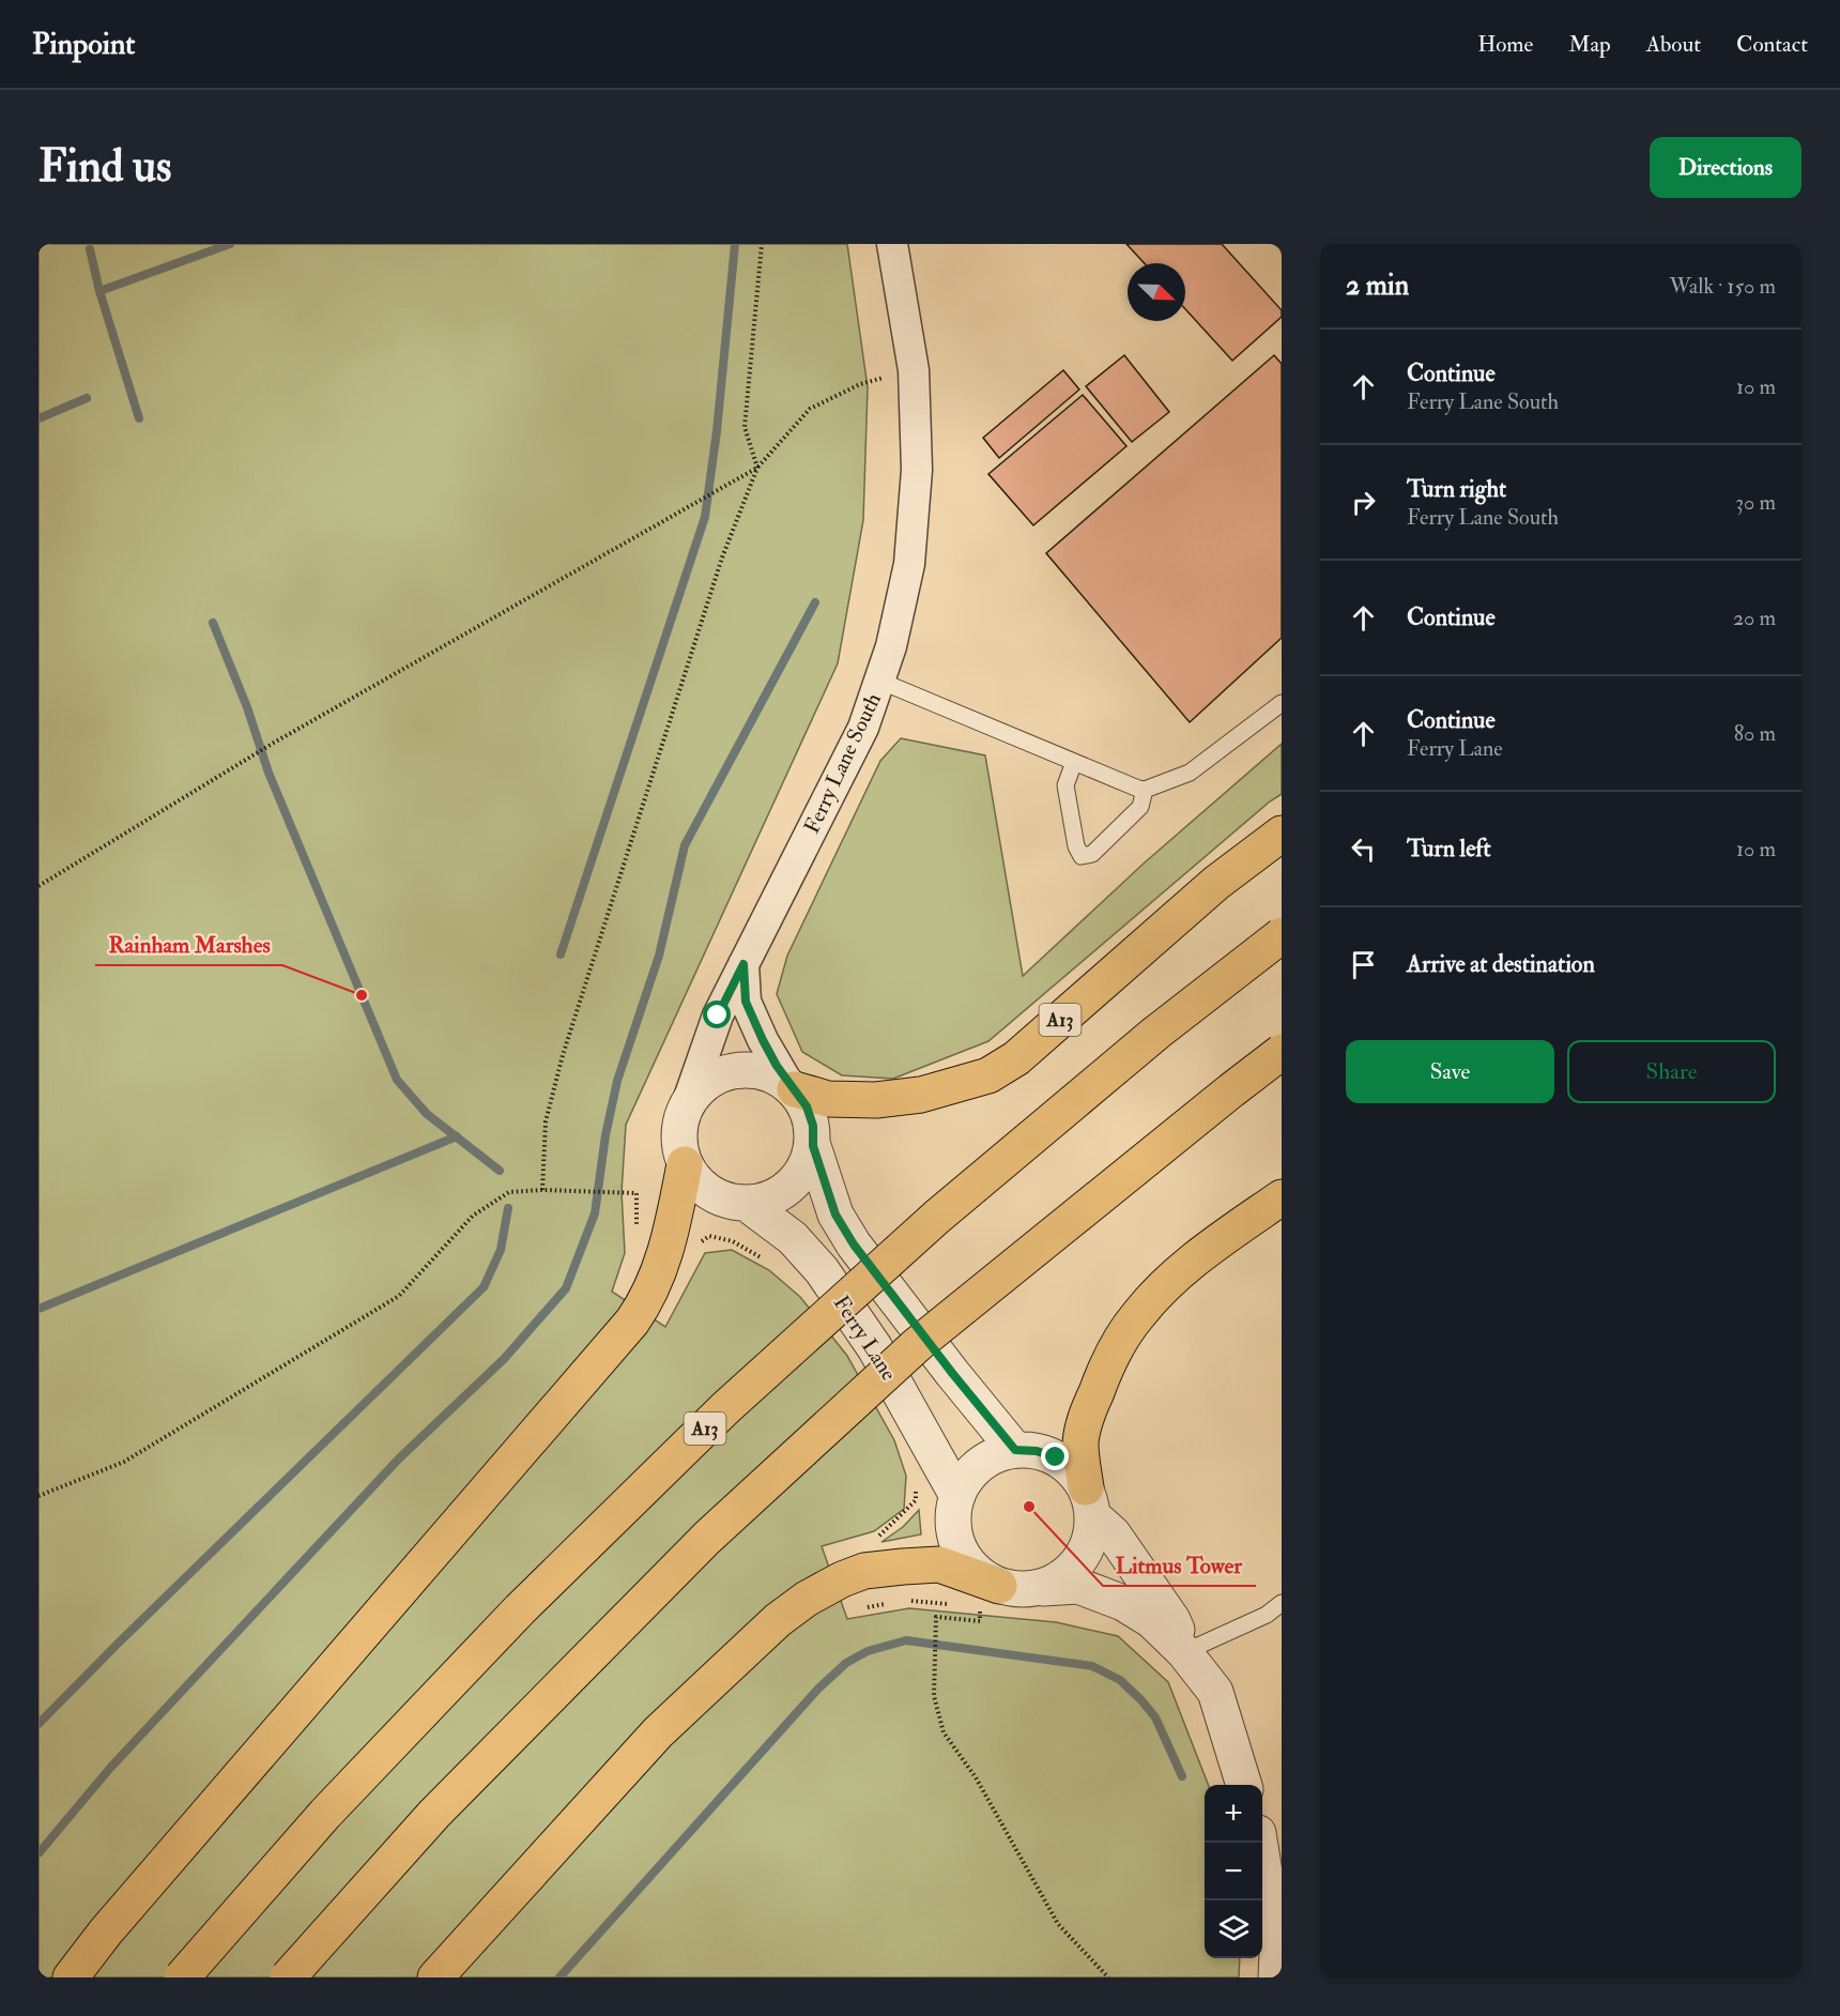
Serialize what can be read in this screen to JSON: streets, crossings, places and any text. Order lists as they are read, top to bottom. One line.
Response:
{"streets":{"highway":["A13"],"street":["Ferry Lane South","Ferry Lane"]},"crossings":[["Ferry Lane South","A13"],["Ferry Lane South","Ferry Lane"],["A13","Ferry Lane"]],"places":["Rainham Marshes","Litmus Tower"],"north":"bottom right","page":{"header":"Pinpoint","nav":["Home","Map","About","Contact"],"buttons":["Directions",["Save","Share"]],"title":"Find us","heading":["2 min","Walk · 150 m"],"list":[["Continue","Ferry Lane South","10 m"],["Turn right","Ferry Lane South","30 m"],["Continue","20 m"],["Continue","Ferry Lane","80 m"],["Turn left","10 m"],"Arrive at destination"],"map_buttons":["+","−"]}}
